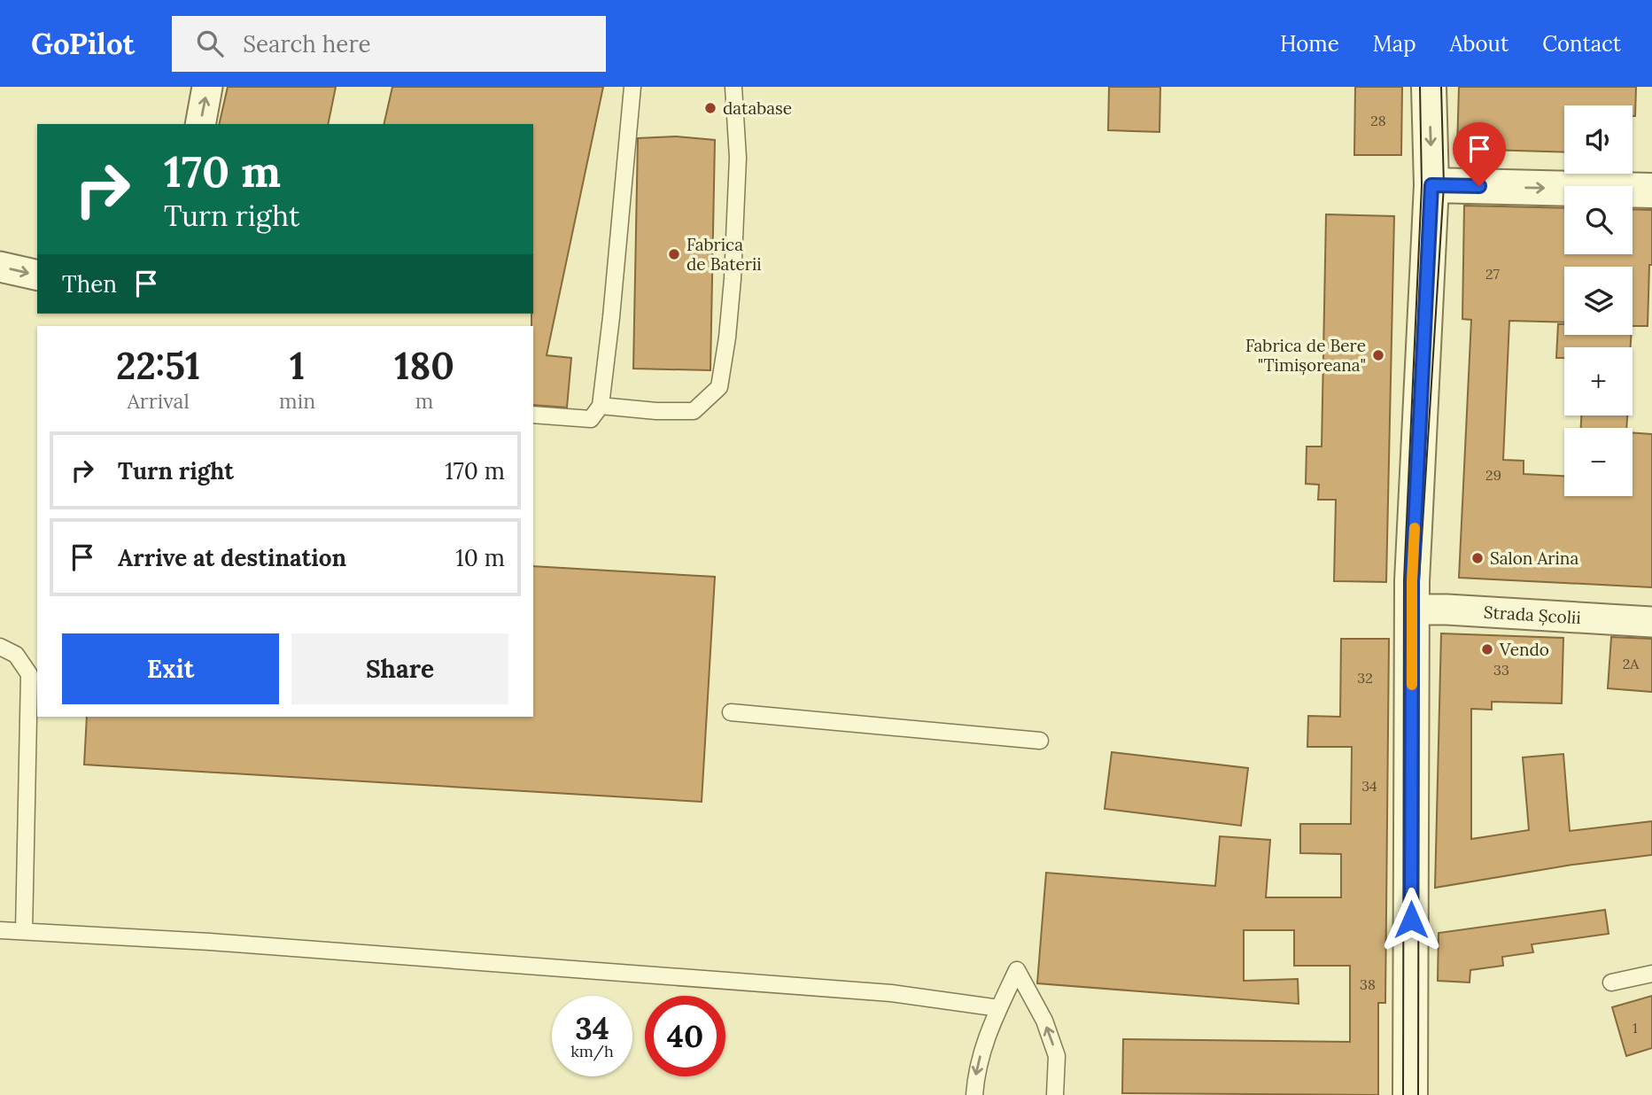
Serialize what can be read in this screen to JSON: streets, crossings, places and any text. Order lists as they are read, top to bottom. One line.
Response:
{"streets":{"street":["Strada Școlii"]},"places":["database","Fabrica de Baterii","Fabrica de Bere \"Timișoreana\"","Salon Arina","Vendo"],"house_numbers":["28","27","29","2A","33","32","34","38","1"],"page":{"header":"GoPilot","search":"Search here","nav":["Home","Map","About","Contact"],"map_buttons":["+","−"],"turn":["170 m","Turn right"],"then":"Then","eta":["22:51","Arrival","1","min","180","m"],"list":[{"name":"Turn right","value":"170 m"},{"name":"Arrive at destination","value":"10 m"}],"buttons":["Exit","Share"],"speed":"34 km/h","limit":"40"}}
